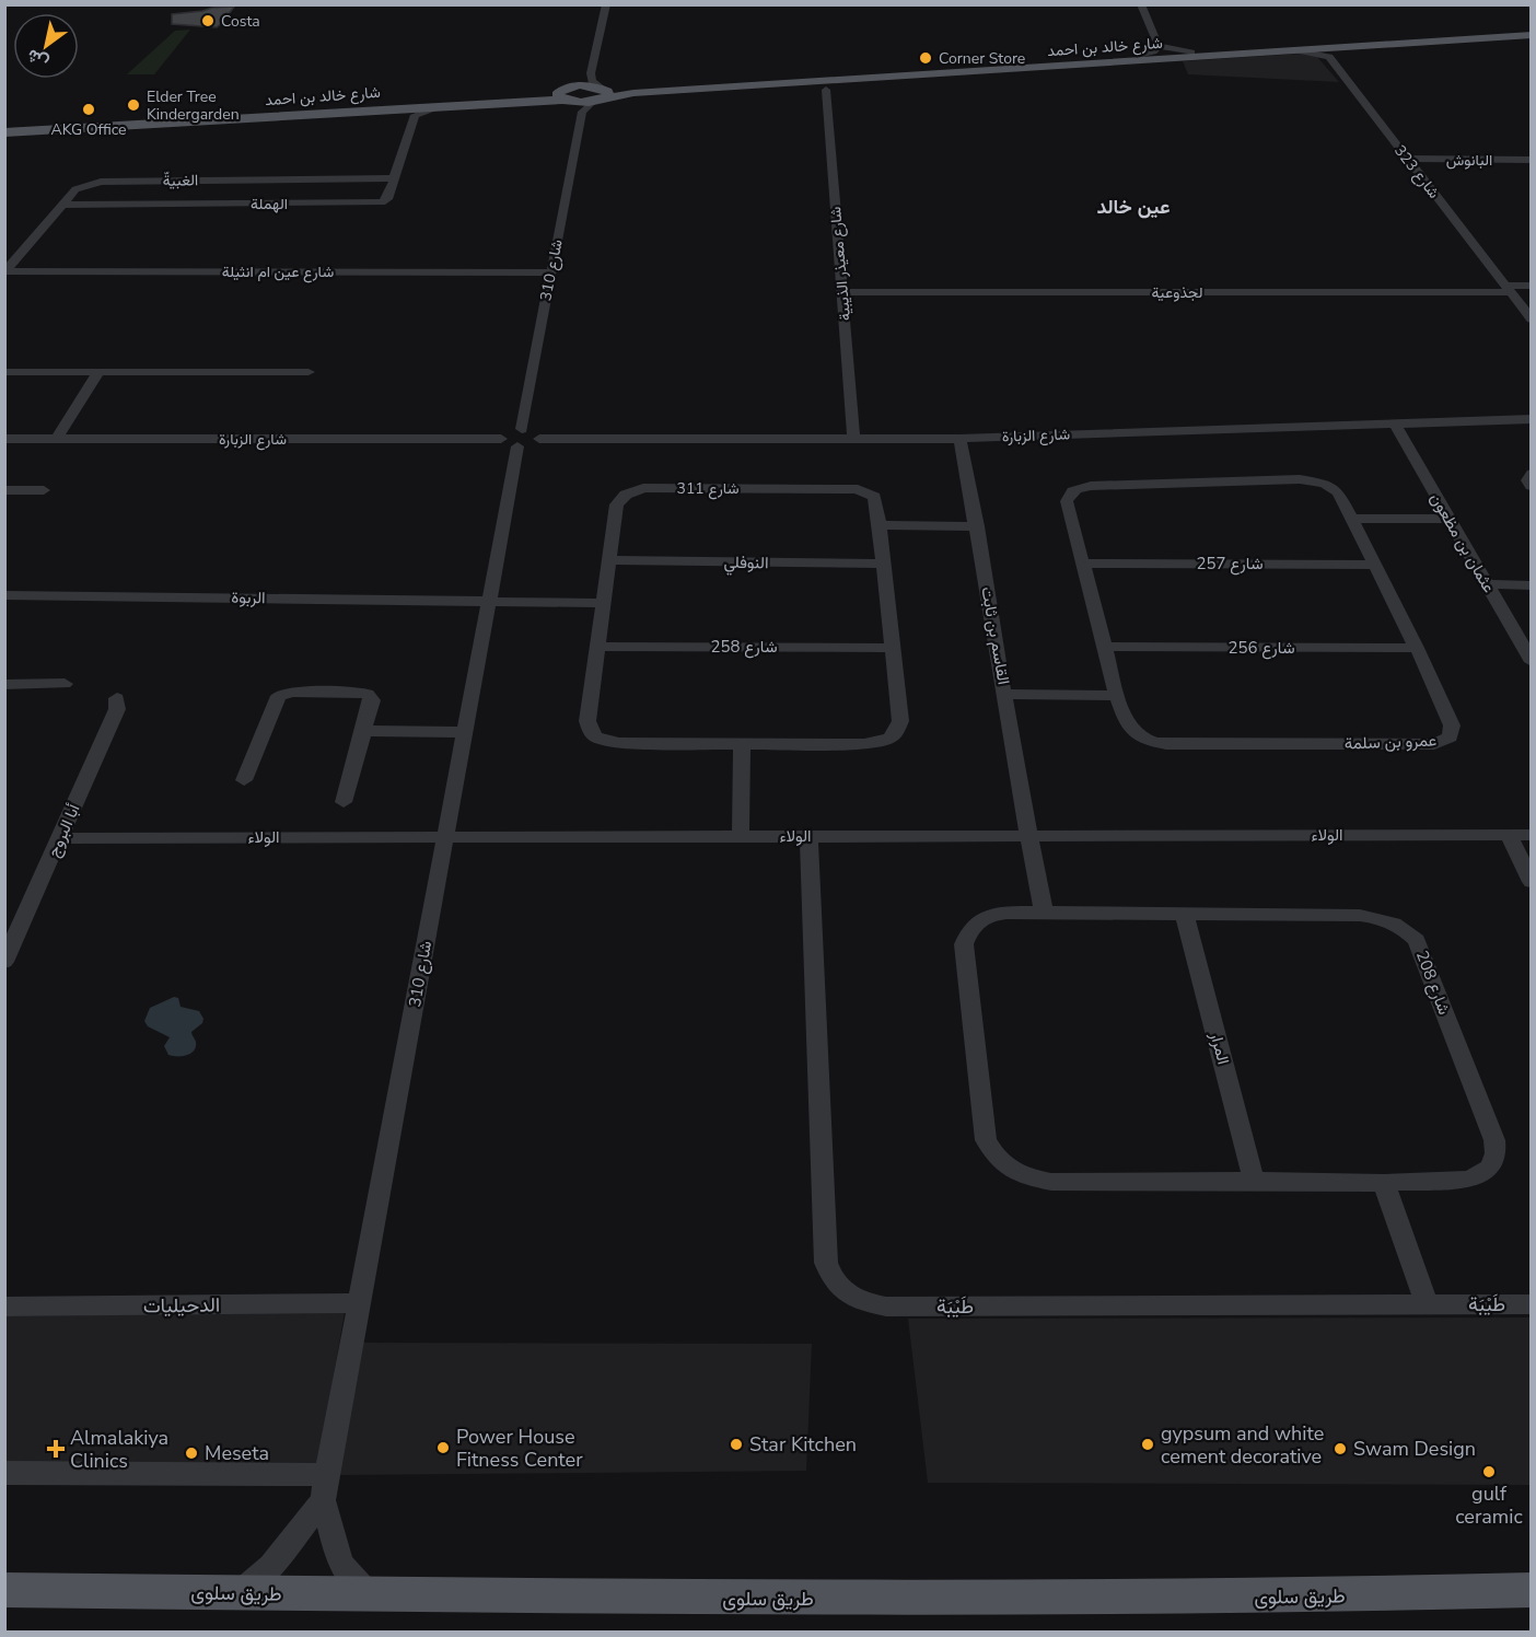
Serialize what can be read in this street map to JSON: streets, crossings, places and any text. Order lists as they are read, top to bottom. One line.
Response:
{"streets":{"main road":["شارع خالد بن احمد","طريق سلوى"],"street":["البانوش","شارع 323","الغبيةّ","الهملة","شارع معيذر الذيبية","شارع 310","شارع عين ام انثيلة","لجذوعية","شارع الزبارة","شارع 311","عثمان بن مظعون","النوفلي","شارع 257","الربوة","القاسم بن ثابت","شارع 258","شارع 256","عمرو بن سلمة","أبا البروج","الولاء","شارع 208","المرار","طَيْبَة","الدحيليات"]},"crossings":[["شارع خالد بن احمد","شارع 323"],["البانوش","شارع 323"],["شارع 323","لجذوعية"],["الغبيةّ","الهملة"],["الغبيةّ","شارع عين ام انثيلة"],["شارع معيذر الذيبية","لجذوعية"],["شارع معيذر الذيبية","شارع الزبارة"],["شارع 310","شارع عين ام انثيلة"],["شارع 310","شارع الزبارة"],["شارع 310","الربوة"],["شارع 310","الولاء"],["شارع 310","الدحيليات"],["شارع 310","طريق سلوى"],["شارع الزبارة","عثمان بن مظعون"],["شارع الزبارة","القاسم بن ثابت"],["شارع 311","النوفلي"],["شارع 311","شارع 258"],["شارع 257","عمرو بن سلمة"],["القاسم بن ثابت","الولاء"],["شارع 256","عمرو بن سلمة"],["أبا البروج","الولاء"],["الولاء","طَيْبَة"],["شارع 208","المرار"]],"districts":["عين خالد"],"places":{"other":["Costa","Corner Store","Elder Tree Kindergarden","AKG Office","Star Kitchen","gypsum and white cement decorative","Power House Fitness Center","Swam Design","Meseta","gulf ceramic"],"health":["Almalakiya Clinics"]},"north":"bottom left"}
